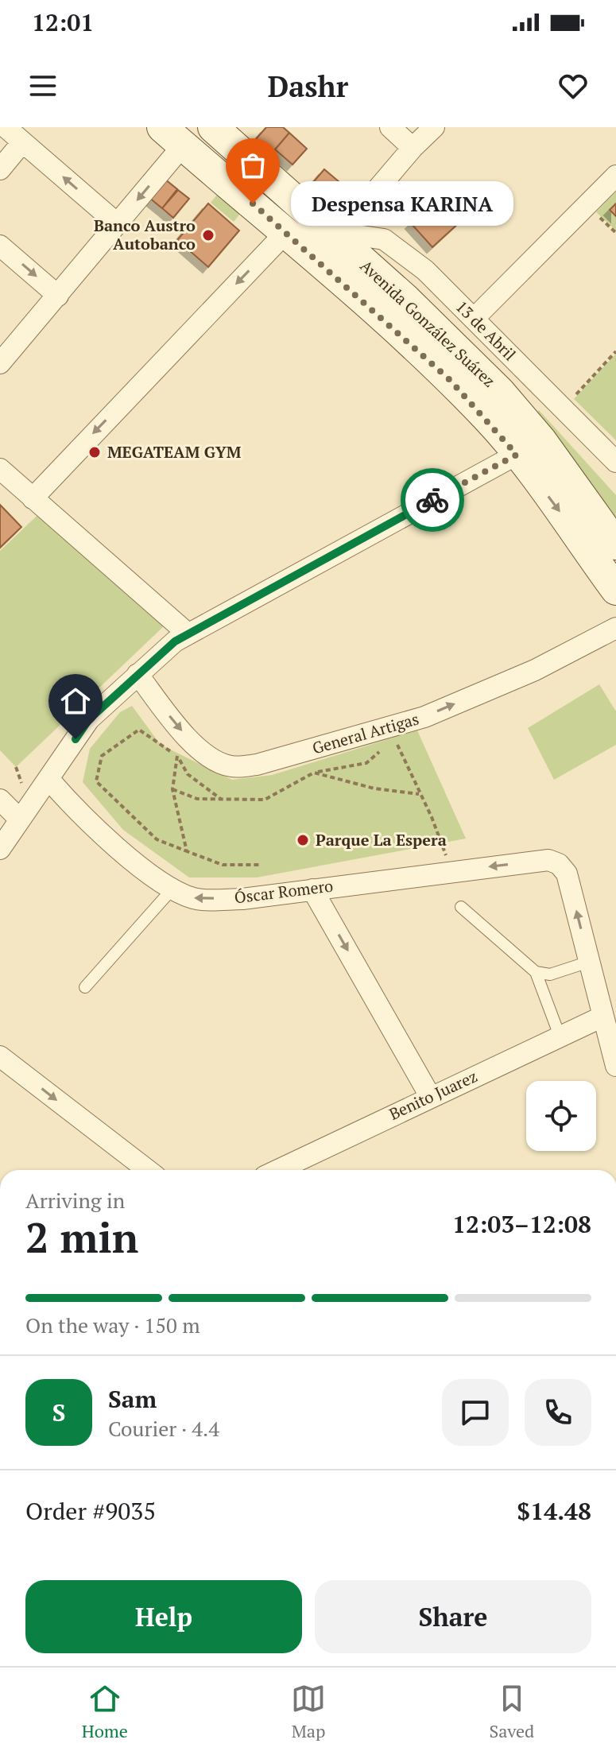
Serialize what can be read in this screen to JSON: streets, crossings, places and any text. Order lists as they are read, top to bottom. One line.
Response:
{"streets":{"main road":["Avenida González Suárez"],"street":["13 de Abril","General Artigas","Óscar Romero","Benito Juarez"]},"crossings":[["Avenida González Suárez","13 de Abril"]],"one_way":["Óscar Romero"],"places":["Despensa KARINA","Banco Austro Autobanco","MEGATEAM GYM","Parque La Espera"],"page":{"status":"12:01","header":"Dashr","bubble":"Despensa KARINA","heading":["2 min","Arriving in","12:03–12:08"],"panel":["Sam","Courier · 4.4","Order #9035","$14.48"],"bar":"On the way · 150 m","round":"S","buttons":["Help","Share"],"tabs":["Home","Map","Saved"]}}
